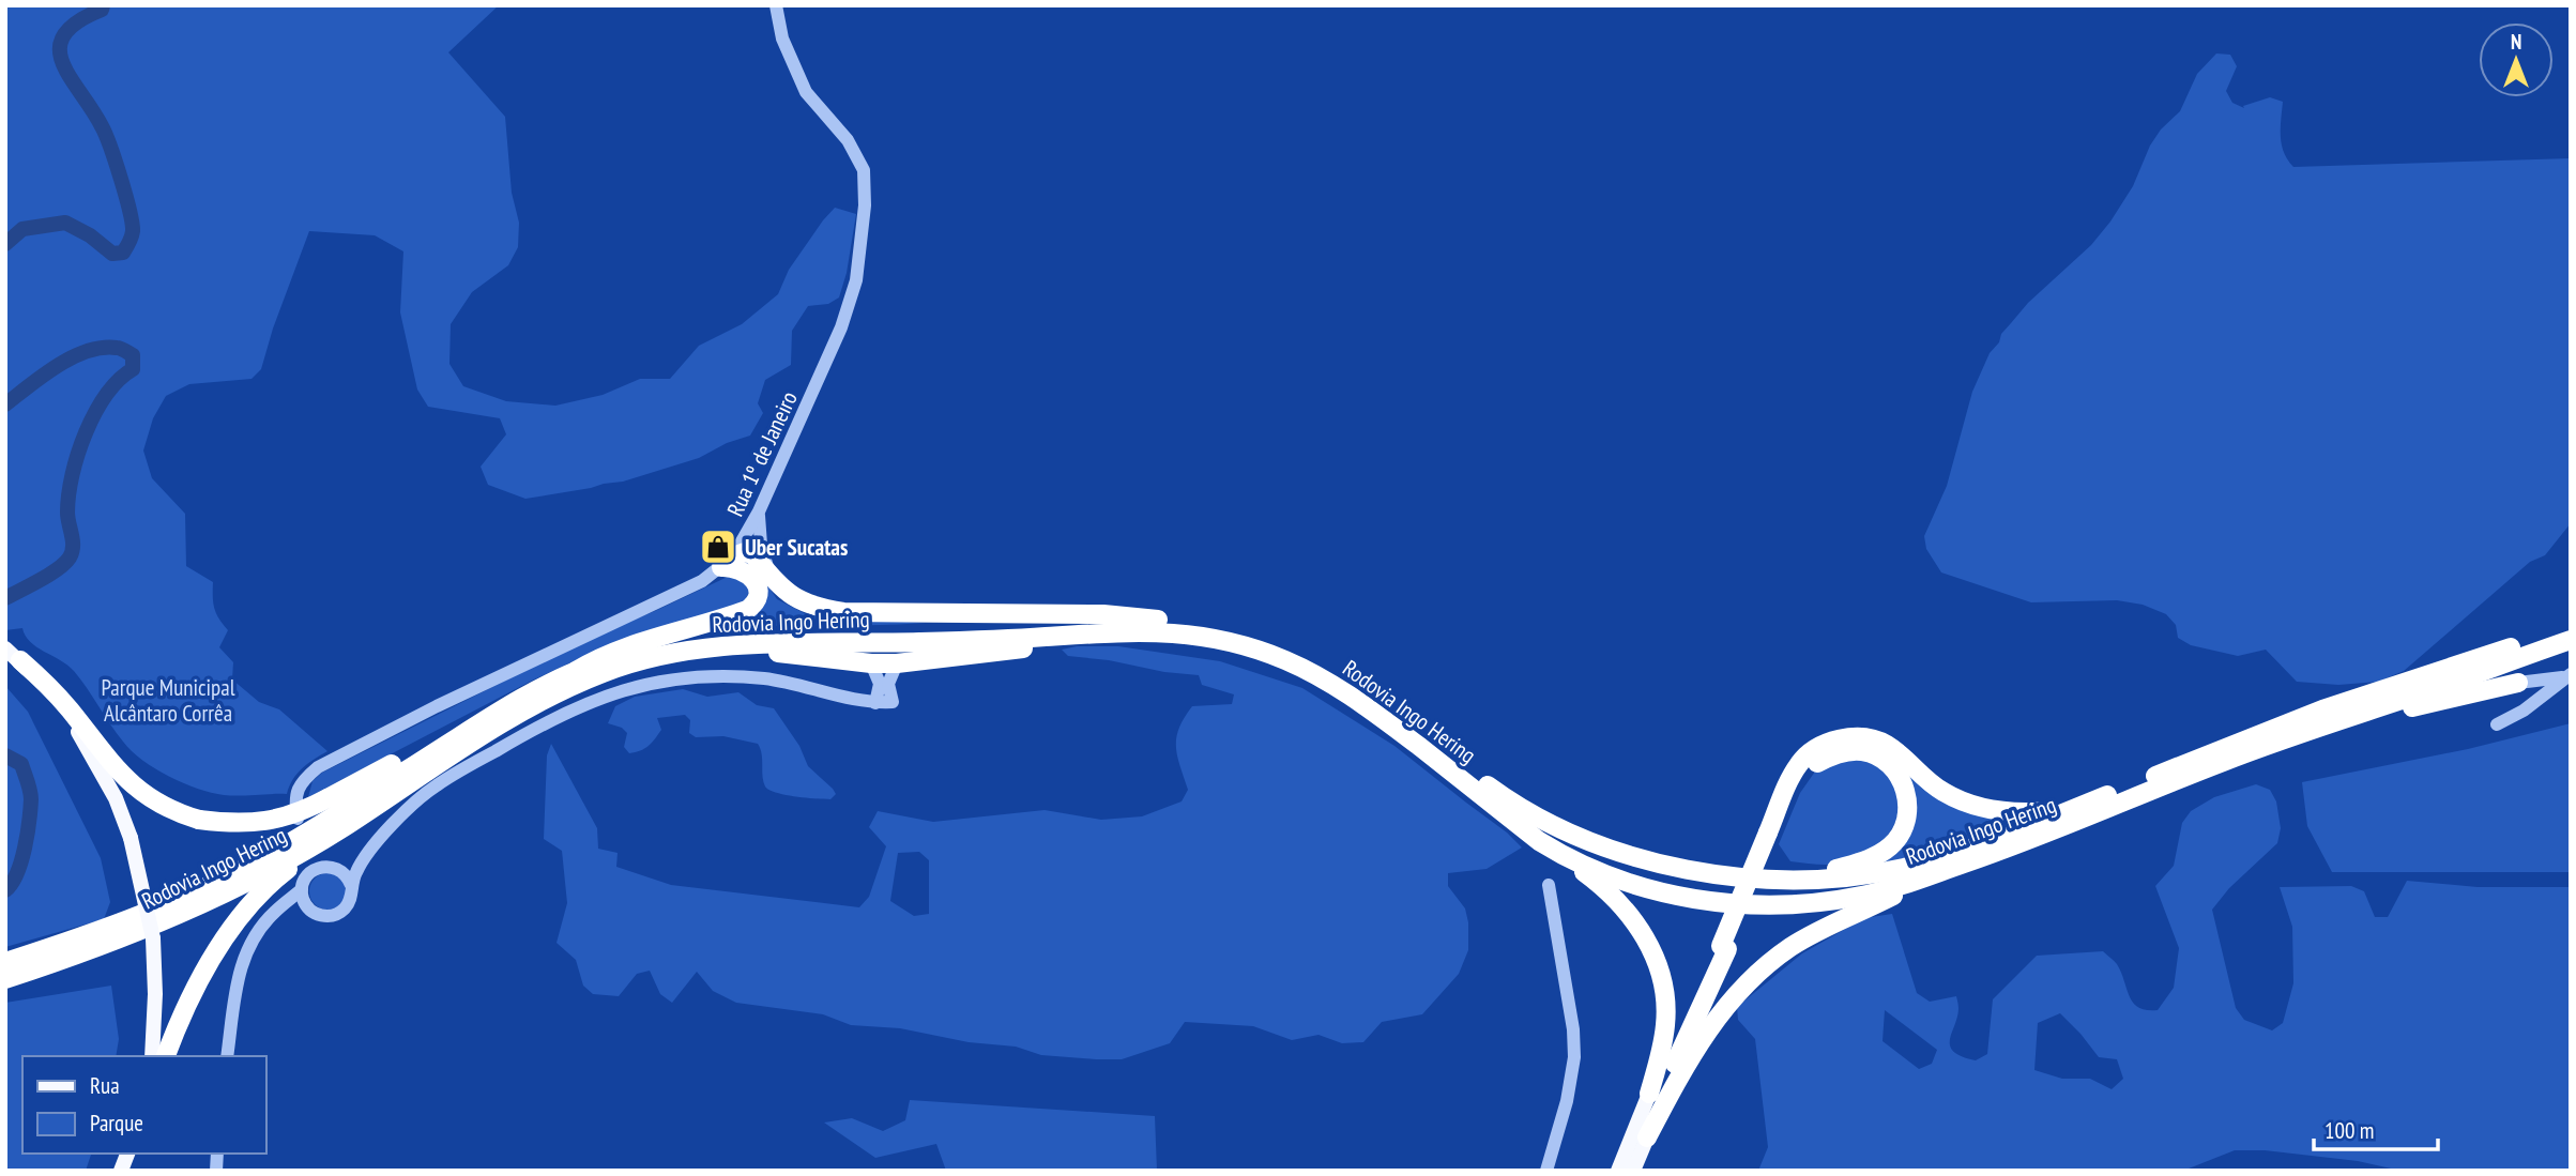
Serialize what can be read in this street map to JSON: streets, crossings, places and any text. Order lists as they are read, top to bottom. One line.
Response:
{"streets":{"highway":["Rodovia Ingo Hering"],"street":["Rua 1º de Janeiro"]},"parks":["Parque Municipal Alcântaro Corrêa"],"places":{"shop":["Uber Sucatas"]},"legend":["Rua","Parque"],"scale_bar":"100 m","north":"top"}
